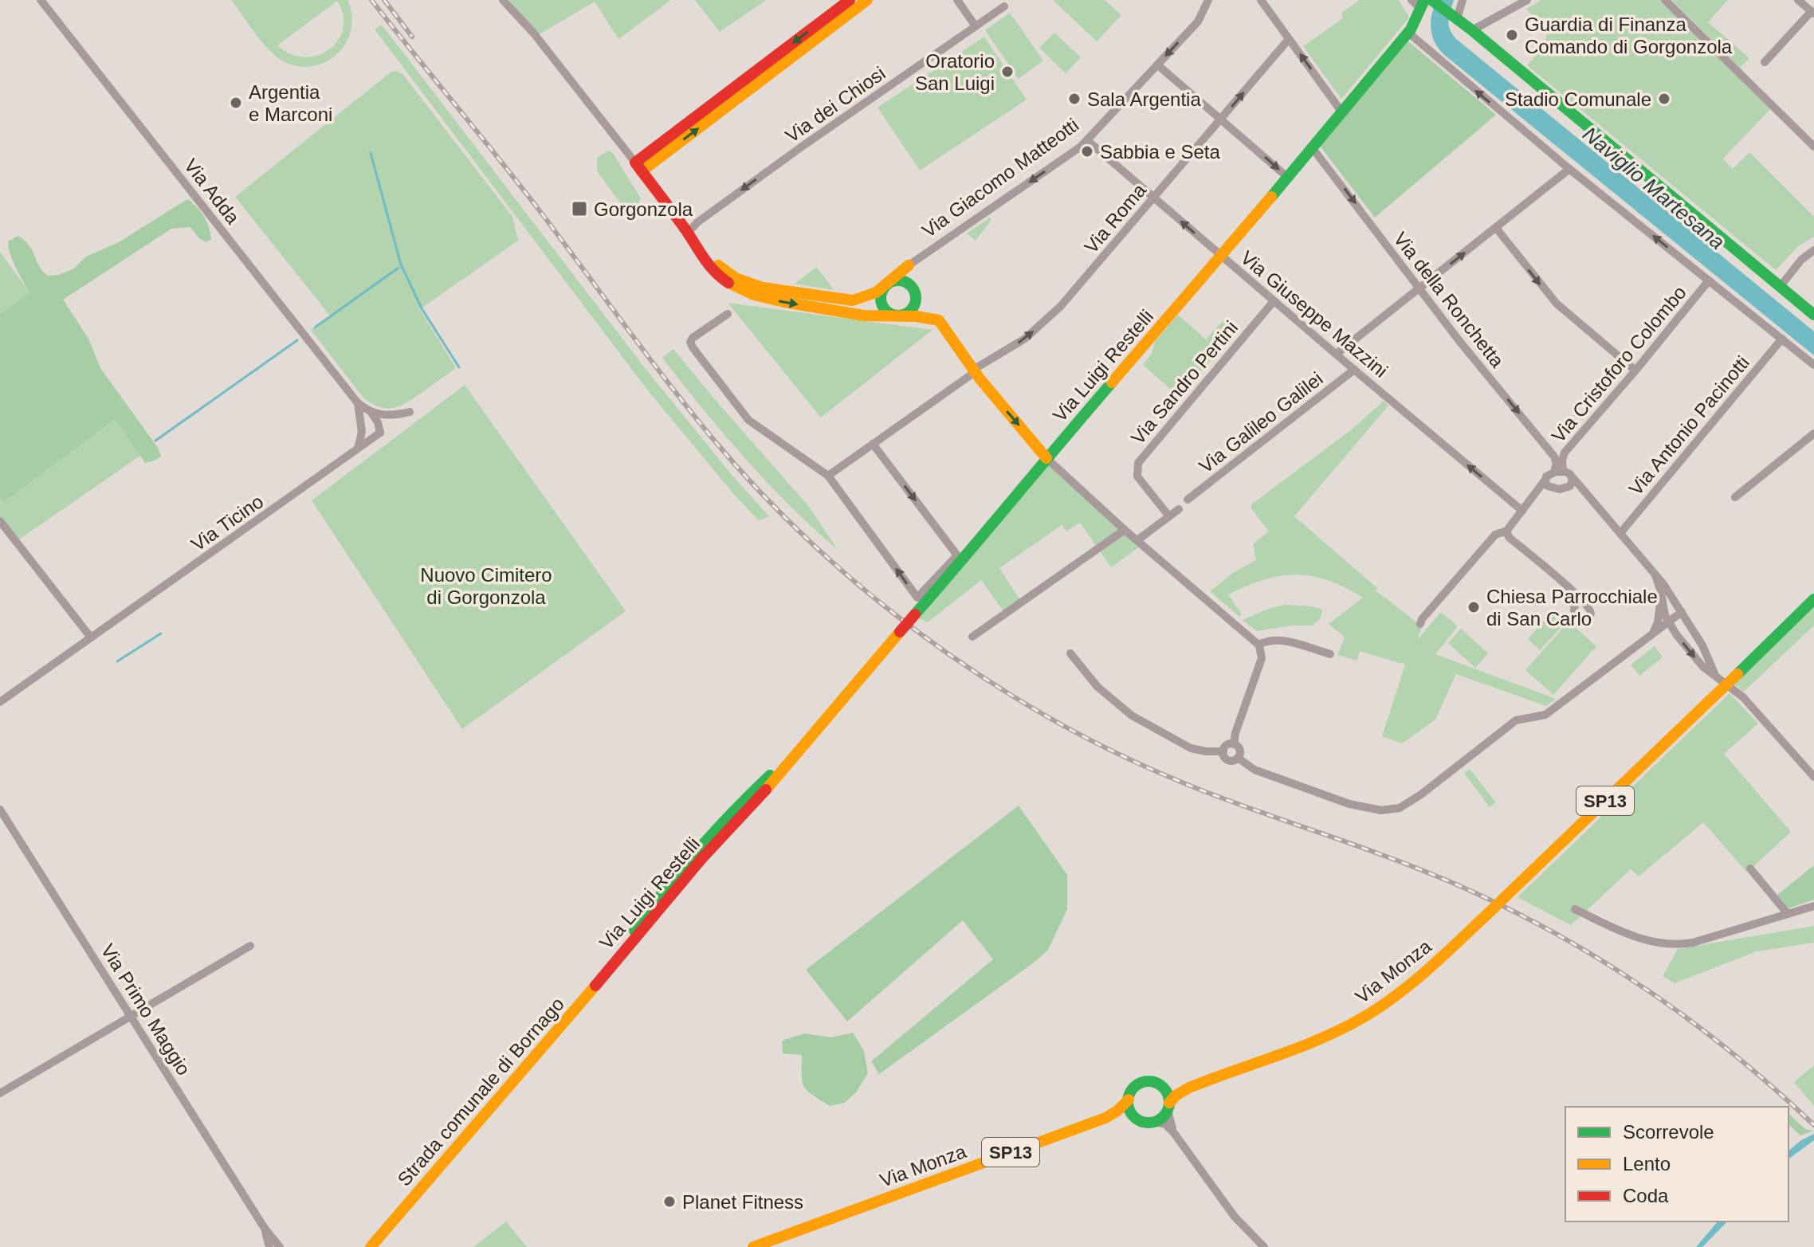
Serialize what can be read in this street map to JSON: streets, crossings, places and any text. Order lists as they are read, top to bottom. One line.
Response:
{"streets":{"street":["Via dei Chiosi","Via Giacomo Matteotti","Via Adda","Via Roma","Via della Ronchetta","Via Giuseppe Mazzini","Via Cristoforo Colombo","Via Luigi Restelli","Via Sandro Pertini","Via Galileo Galilei","Via Antonio Pacinotti","Via Ticino","SP13","Via Monza","Via Primo Maggio","Strada comunale di Bornago"]},"crossings":[["Via Giacomo Matteotti","Via Giuseppe Mazzini"],["Via Adda","Via Ticino"],["Via Roma","Via Giuseppe Mazzini"],["Via della Ronchetta","Via Cristoforo Colombo"],["Via della Ronchetta","Via Luigi Restelli"],["Via Giuseppe Mazzini","Via Luigi Restelli"],["Via Giuseppe Mazzini","Via Sandro Pertini"],["Via Giuseppe Mazzini","Via Galileo Galilei"],["Via Luigi Restelli","Strada comunale di Bornago"]],"one_way":["Via dei Chiosi","Via Giacomo Matteotti","Via Roma","Via della Ronchetta","Via Giuseppe Mazzini"],"water":["Naviglio Martesana"],"parks":["Nuovo Cimitero di Gorgonzola"],"places":{"other":["Guardia di Finanza Comando di Gorgonzola","Oratorio San Luigi","Sala Argentia","Stadio Comunale","Argentia e Marconi","Sabbia e Seta","Chiesa Parrocchiale di San Carlo","Planet Fitness"],"transit":["Gorgonzola"]},"legend":["Scorrevole","Lento","Coda"]}
